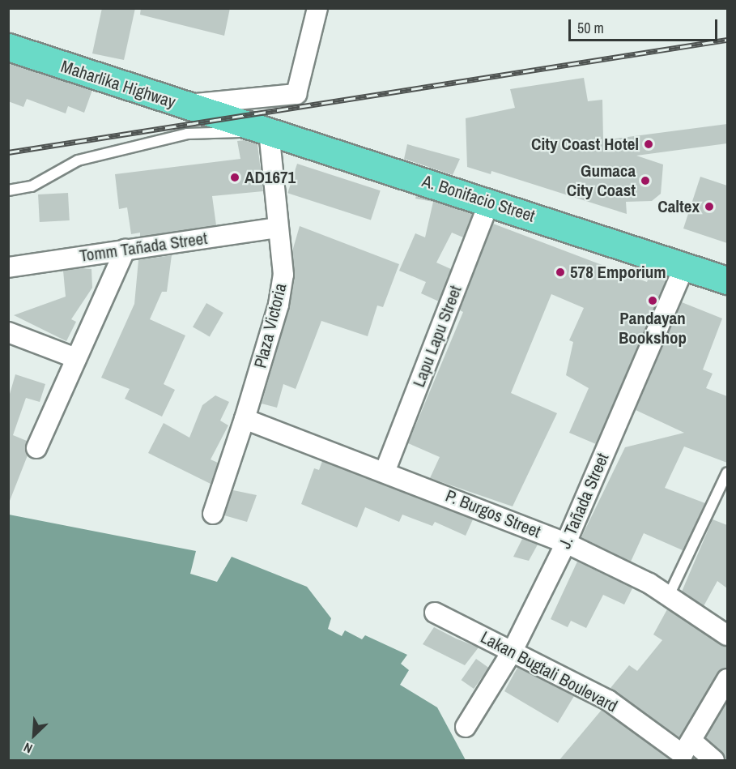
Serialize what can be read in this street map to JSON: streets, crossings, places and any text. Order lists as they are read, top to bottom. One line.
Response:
{"streets":{"main road":["Maharlika Highway","A. Bonifacio Street"],"street":["Tomm Tañada Street","Plaza Victoria","Lapu Lapu Street","J. Tañada Street","P. Burgos Street","Lakan Bugtali Boulevard"]},"crossings":[["Maharlika Highway","A. Bonifacio Street"],["A. Bonifacio Street","Plaza Victoria"],["A. Bonifacio Street","Lapu Lapu Street"],["A. Bonifacio Street","J. Tañada Street"],["Tomm Tañada Street","Plaza Victoria"],["Plaza Victoria","P. Burgos Street"],["Lapu Lapu Street","P. Burgos Street"],["J. Tañada Street","P. Burgos Street"],["J. Tañada Street","Lakan Bugtali Boulevard"]],"places":["City Coast Hotel","AD1671","Gumaca City Coast","Caltex","578 Emporium","Pandayan Bookshop"],"scale_bar":"50 m","north":"bottom left"}
